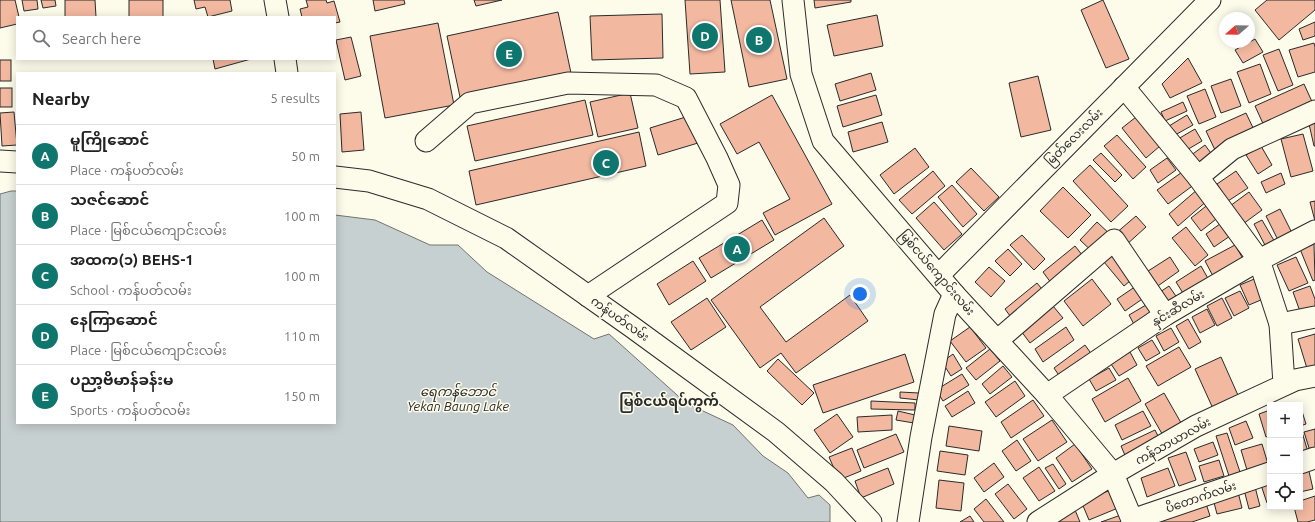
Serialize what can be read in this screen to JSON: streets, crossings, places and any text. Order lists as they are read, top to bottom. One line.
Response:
{"streets":{"street":["မြတ်လေးလမ်း","မြစ်ငယ်ကျောင်းလမ်း","နှင်းဆီလမ်း","ကန်ပတ်လမ်း","ကန်သာယာလမ်း","ပိတောက်လမ်း"]},"crossings":[["မြတ်လေးလမ်း","မြစ်ငယ်ကျောင်းလမ်း"],["မြစ်ငယ်ကျောင်းလမ်း","နှင်းဆီလမ်း"],["မြစ်ငယ်ကျောင်းလမ်း","ကန်သာယာလမ်း"],["မြစ်ငယ်ကျောင်းလမ်း","ပိတောက်လမ်း"]],"districts":["မြစ်ငယ်ရပ်ကွက်"],"water":["ရေကန်ဘောင် Yekan Baung Lake"],"north":"left","page":{"search":"Search here","pins":["D","B","E","C","A"],"heading":["Nearby","5 results"],"list":[{"mark":"A","name":"မူကြိုဆောင်","note":"Place · ကန်ပတ်လမ်း","value":"50 m"},{"mark":"B","name":"သဇင်ဆောင်","note":"Place · မြစ်ငယ်ကျောင်းလမ်း","value":"100 m"},{"mark":"C","name":"အထက(၁) BEHS-1","note":"School · ကန်ပတ်လမ်း","value":"100 m"},{"mark":"D","name":"နေကြာဆောင်","note":"Place · မြစ်ငယ်ကျောင်းလမ်း","value":"110 m"},{"mark":"E","name":"ပညာ့ဗိမာန်ခန်းမ","note":"Sports · ကန်ပတ်လမ်း","value":"150 m"}],"map_buttons":["+","−"]}}
